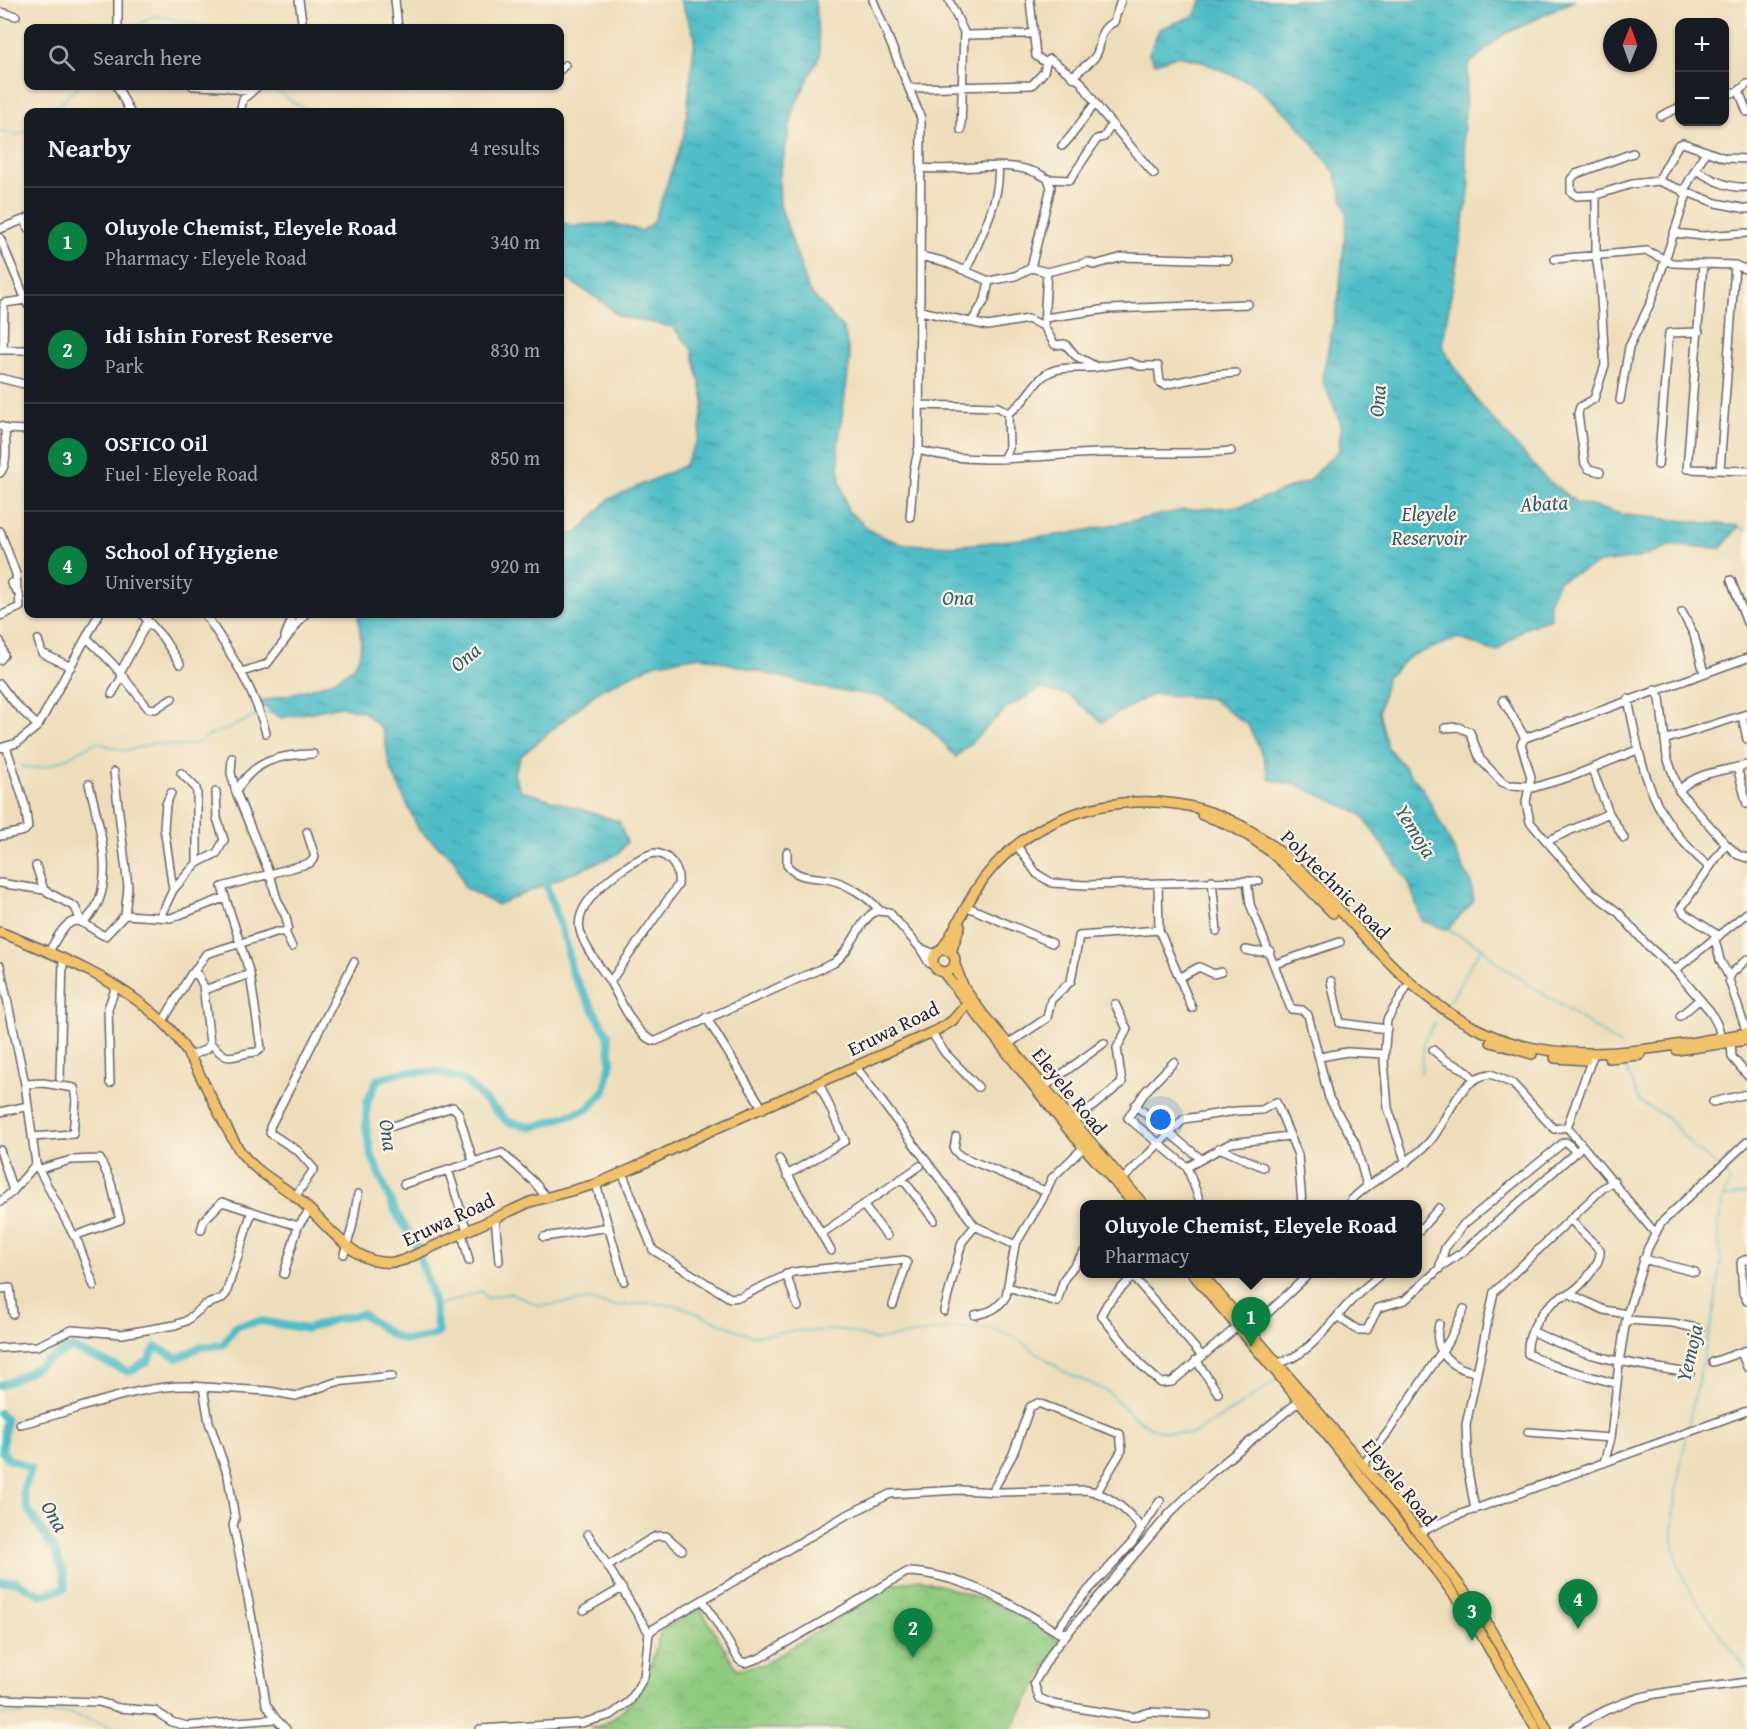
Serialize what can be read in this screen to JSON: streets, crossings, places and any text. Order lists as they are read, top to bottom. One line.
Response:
{"streets":{"main road":["Polytechnic Road","Eruwa Road","Eleyele Road"]},"crossings":[["Eruwa Road","Eleyele Road"]],"water":["Ona","Abata","Eleyele Reservoir","Yemoja"],"north":"top","page":{"map_buttons":["+","−"],"search":"Search here","heading":["Nearby","4 results"],"list":[{"mark":"1","name":"Oluyole Chemist, Eleyele Road","note":"Pharmacy · Eleyele Road","value":"340 m"},{"mark":"2","name":"Idi Ishin Forest Reserve","note":"Park","value":"830 m"},{"mark":"3","name":"OSFICO Oil","note":"Fuel · Eleyele Road","value":"850 m"},{"mark":"4","name":"School of Hygiene","note":"University","value":"920 m"}],"popup":["Oluyole Chemist, Eleyele Road","Pharmacy"],"pins":["1","4","3","2"]}}
